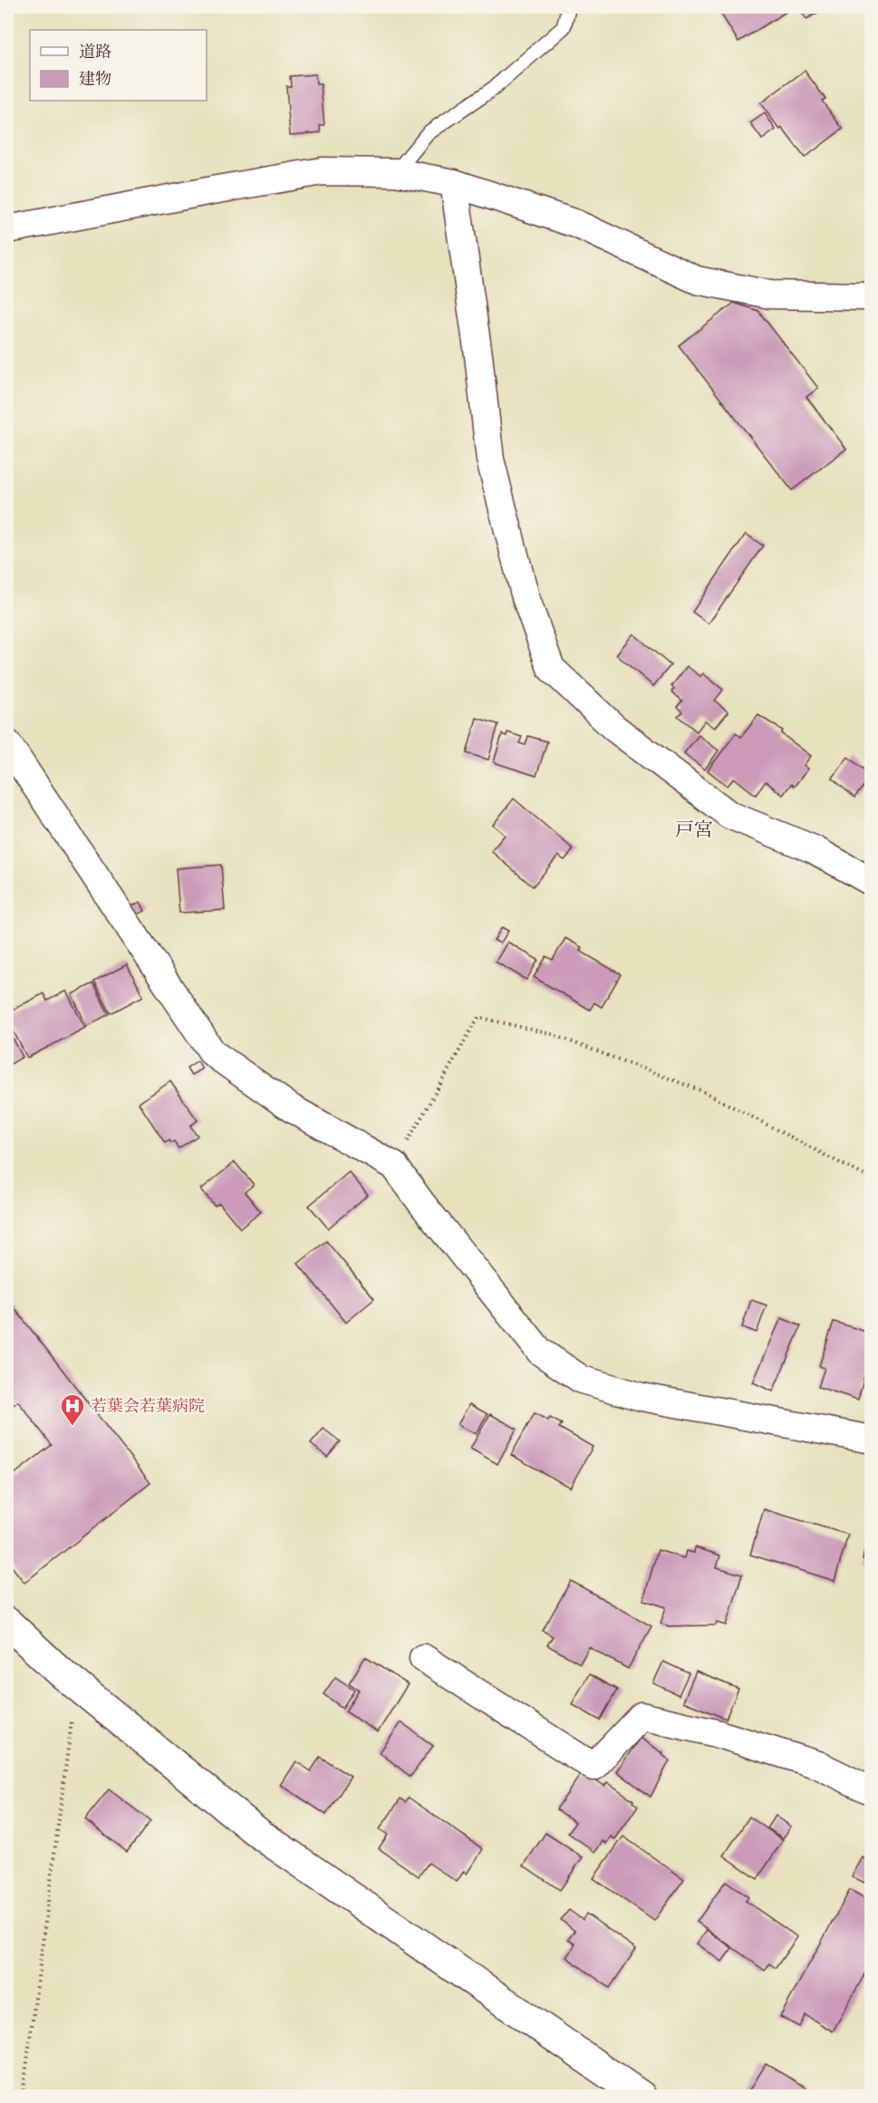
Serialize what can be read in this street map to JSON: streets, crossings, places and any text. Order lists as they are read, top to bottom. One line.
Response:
{"districts":["戸宮"],"places":{"hospital":["若葉会若葉病院"]},"legend":["道路","建物"]}
